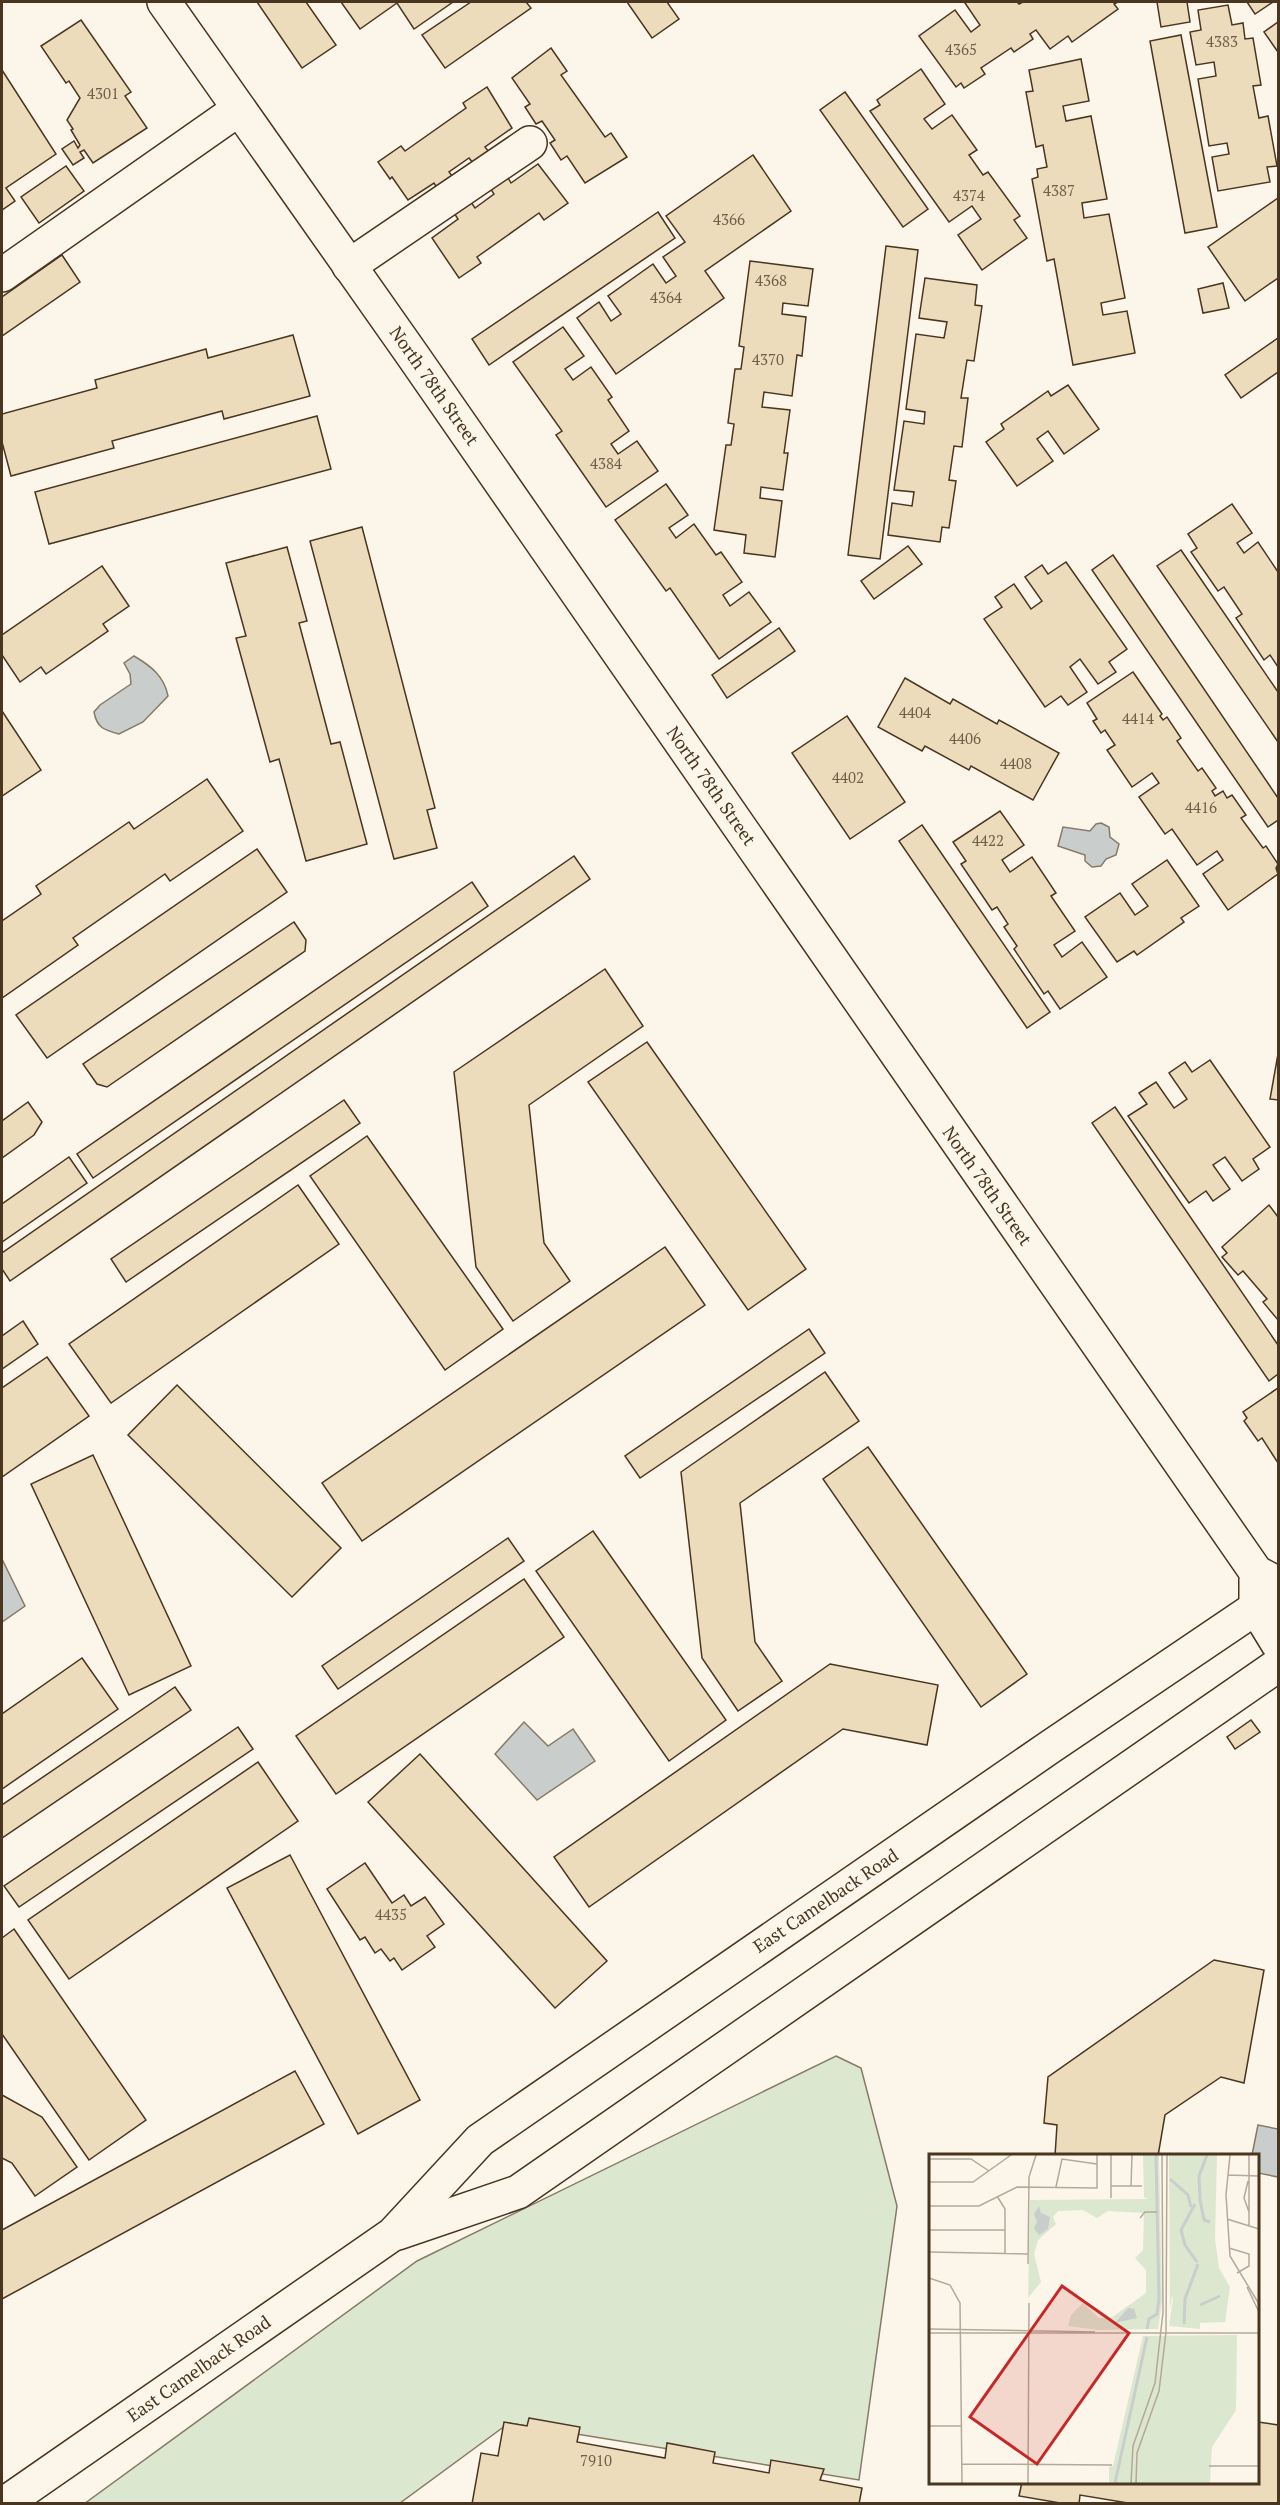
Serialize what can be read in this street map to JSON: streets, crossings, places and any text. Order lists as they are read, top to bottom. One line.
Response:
{"streets":{"main road":["North 78th Street","East Camelback Road"]},"crossings":[["North 78th Street","East Camelback Road"]],"house_numbers":["4383","4365","4301","4387","4374","4366","4368","4364","4370","4384","4404","4414","4406","4408","4402","4416","4422","4435","7910"]}
